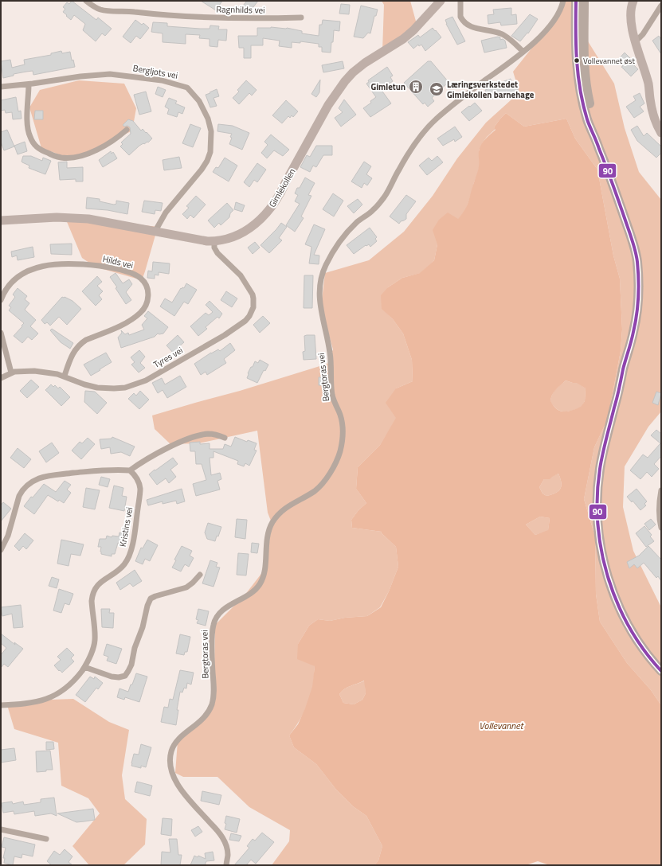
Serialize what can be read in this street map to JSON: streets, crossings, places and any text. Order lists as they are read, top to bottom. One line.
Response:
{"streets":{"street":["Ragnhilds vei","Bergljots vei","Gimlekollen","Hilds vei","Tyres vei","Bergtoras vei","Kristins vei"]},"crossings":[["Bergljots vei","Gimlekollen"],["Gimlekollen","Tyres vei"],["Hilds vei","Tyres vei"]],"water":["Vollevannet"],"places":{"other":["Vollevannet øst"],"building":["Gimletun"],"school or university":["Læringsverkstedet Gimlekollen barnehage"]},"lines":["transit line 90"]}
